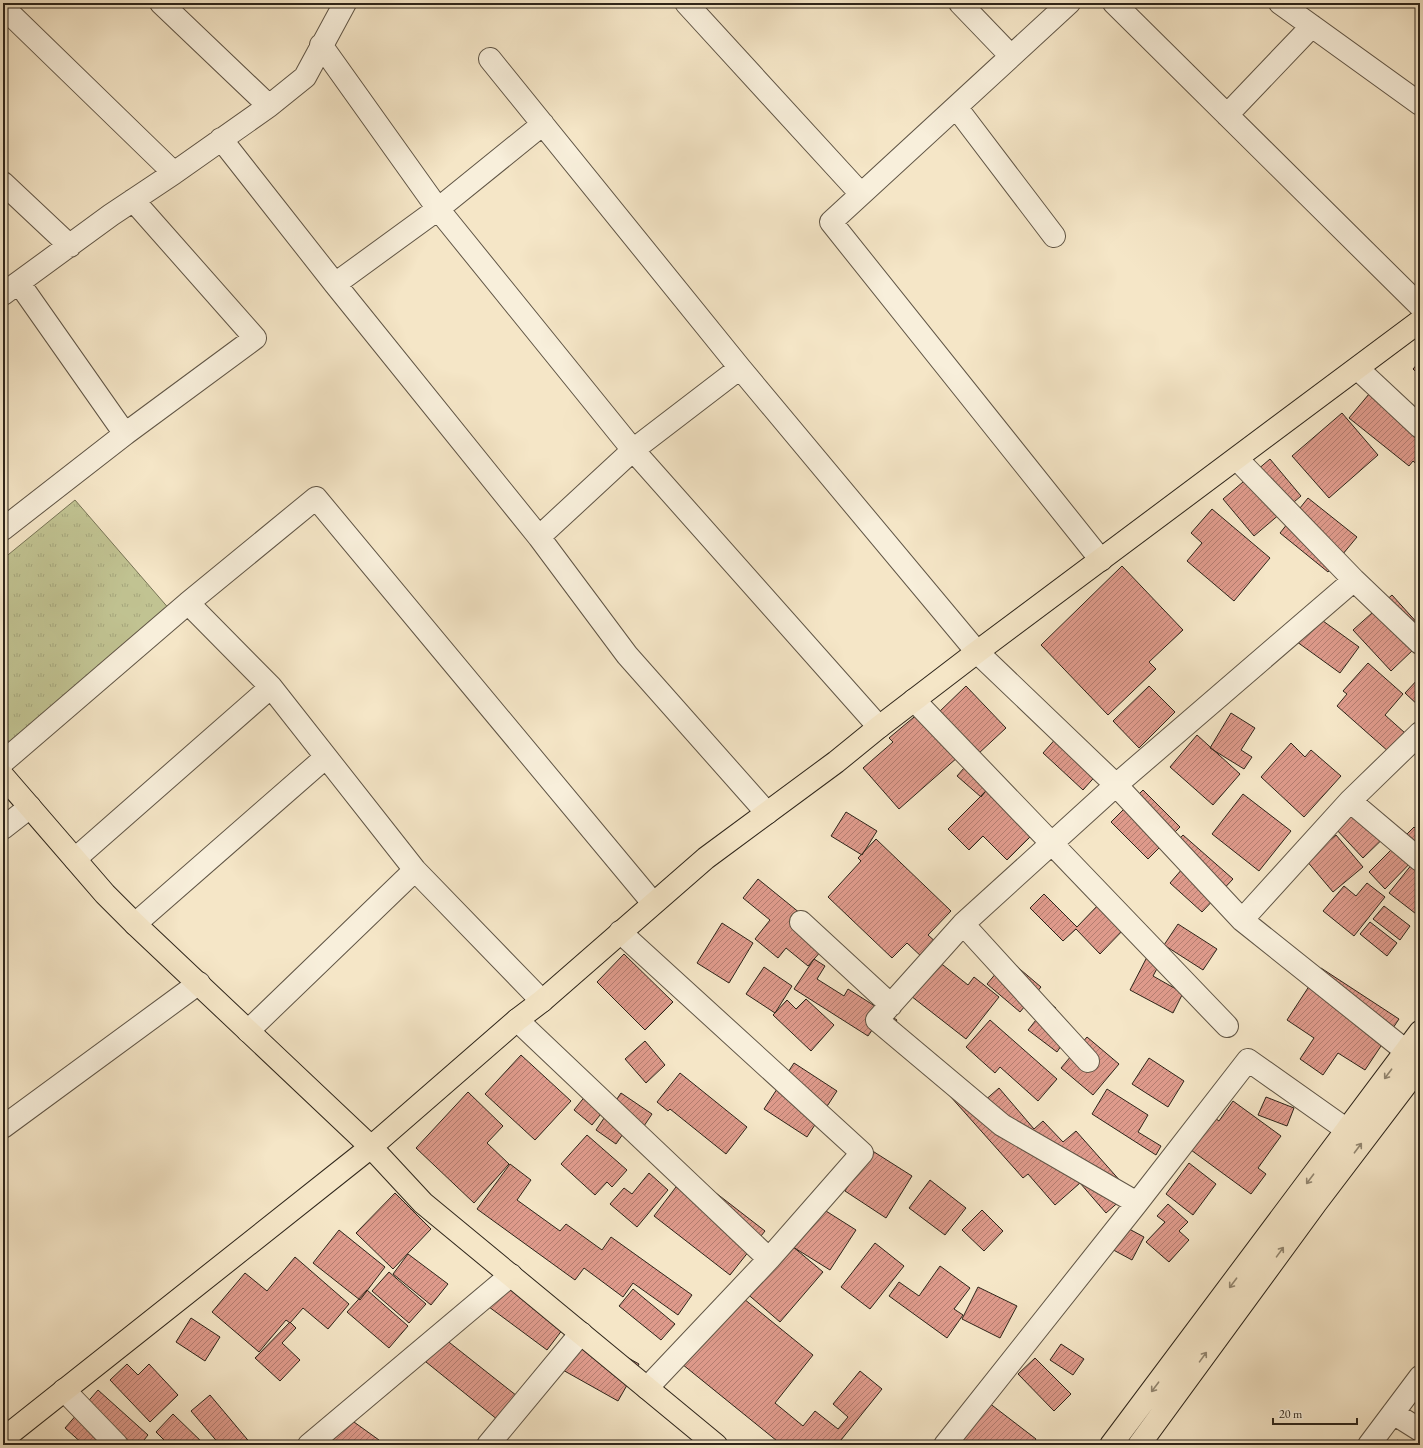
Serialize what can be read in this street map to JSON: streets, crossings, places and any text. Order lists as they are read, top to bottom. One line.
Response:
{"scale_bar":"20 m"}
